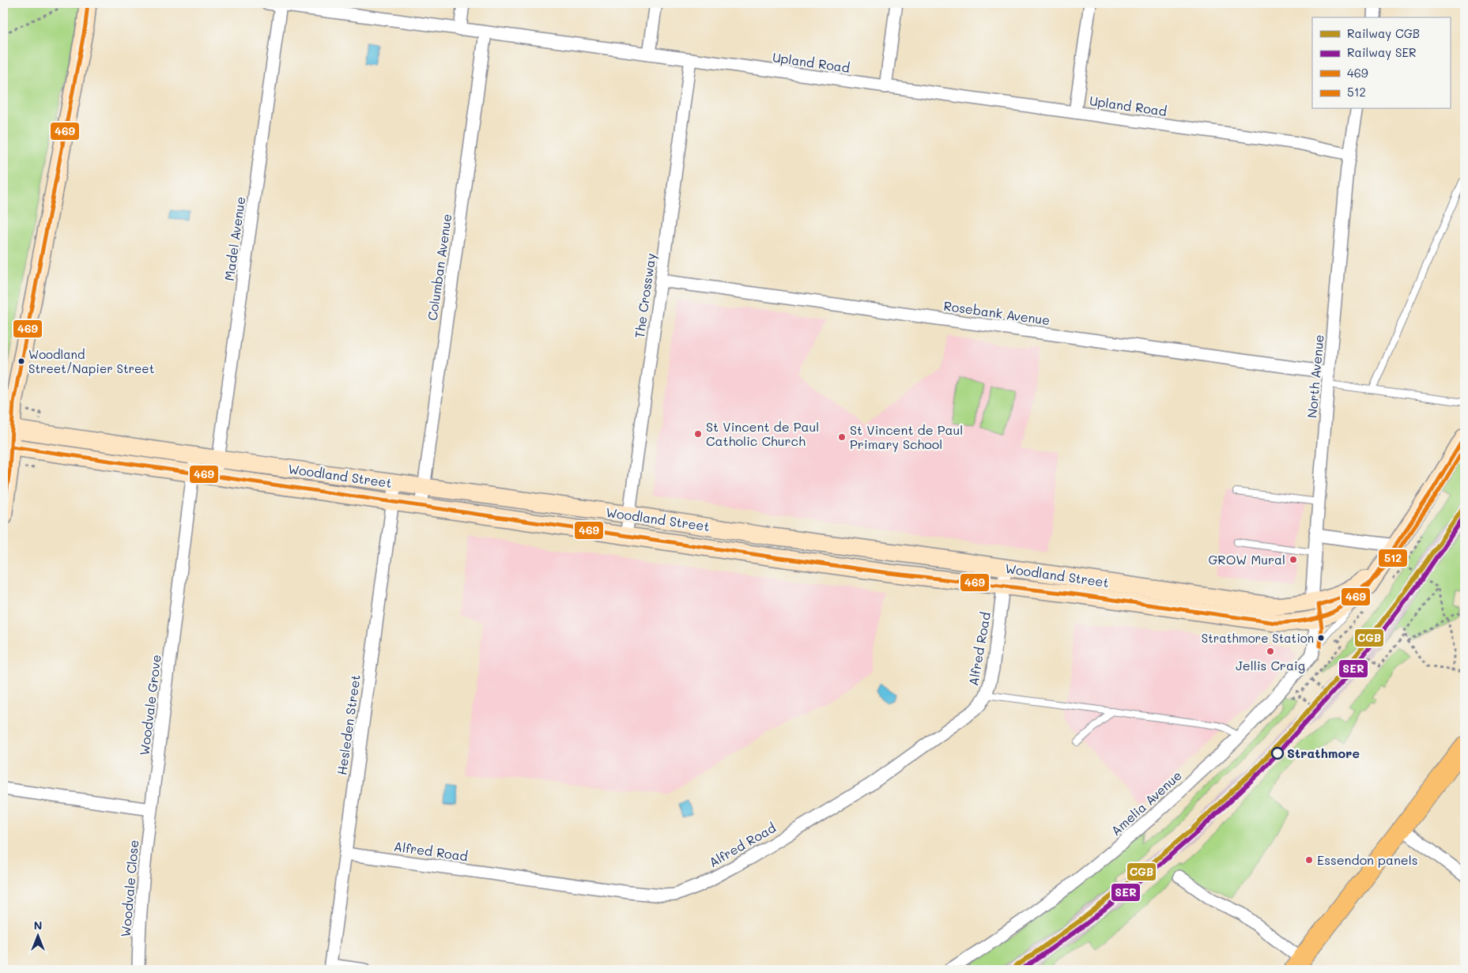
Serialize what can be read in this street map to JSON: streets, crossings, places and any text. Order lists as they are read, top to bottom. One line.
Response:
{"streets":{"main road":["Woodland Street"],"street":["Upland Road","Madel Avenue","Columban Avenue","The Crossway","Rosebank Avenue","North Avenue","Alfred Road","Woodvale Grove","Hesleden Street","Amelia Avenue","Woodvale Close"]},"crossings":[["Upland Road","Madel Avenue"],["Upland Road","Columban Avenue"],["Upland Road","The Crossway"],["Upland Road","North Avenue"],["Madel Avenue","Woodland Street"],["Columban Avenue","Woodland Street"],["The Crossway","Rosebank Avenue"],["The Crossway","Woodland Street"],["Rosebank Avenue","North Avenue"],["North Avenue","Woodland Street"],["Woodland Street","Alfred Road"],["Woodland Street","Woodvale Grove"],["Woodland Street","Hesleden Street"],["Woodland Street","Amelia Avenue"],["Alfred Road","Hesleden Street"],["Woodvale Grove","Woodvale Close"]],"places":["Woodland Street/Napier Street","St Vincent de Paul Catholic Church","St Vincent de Paul Primary School","GROW Mural","Strathmore Station","Jellis Craig","Strathmore","Essendon panels"],"lines":["transit line 469","transit line 512","rail line CGB","rail line SER"],"legend":["Railway CGB","Railway SER","469","512"],"north":"top"}
